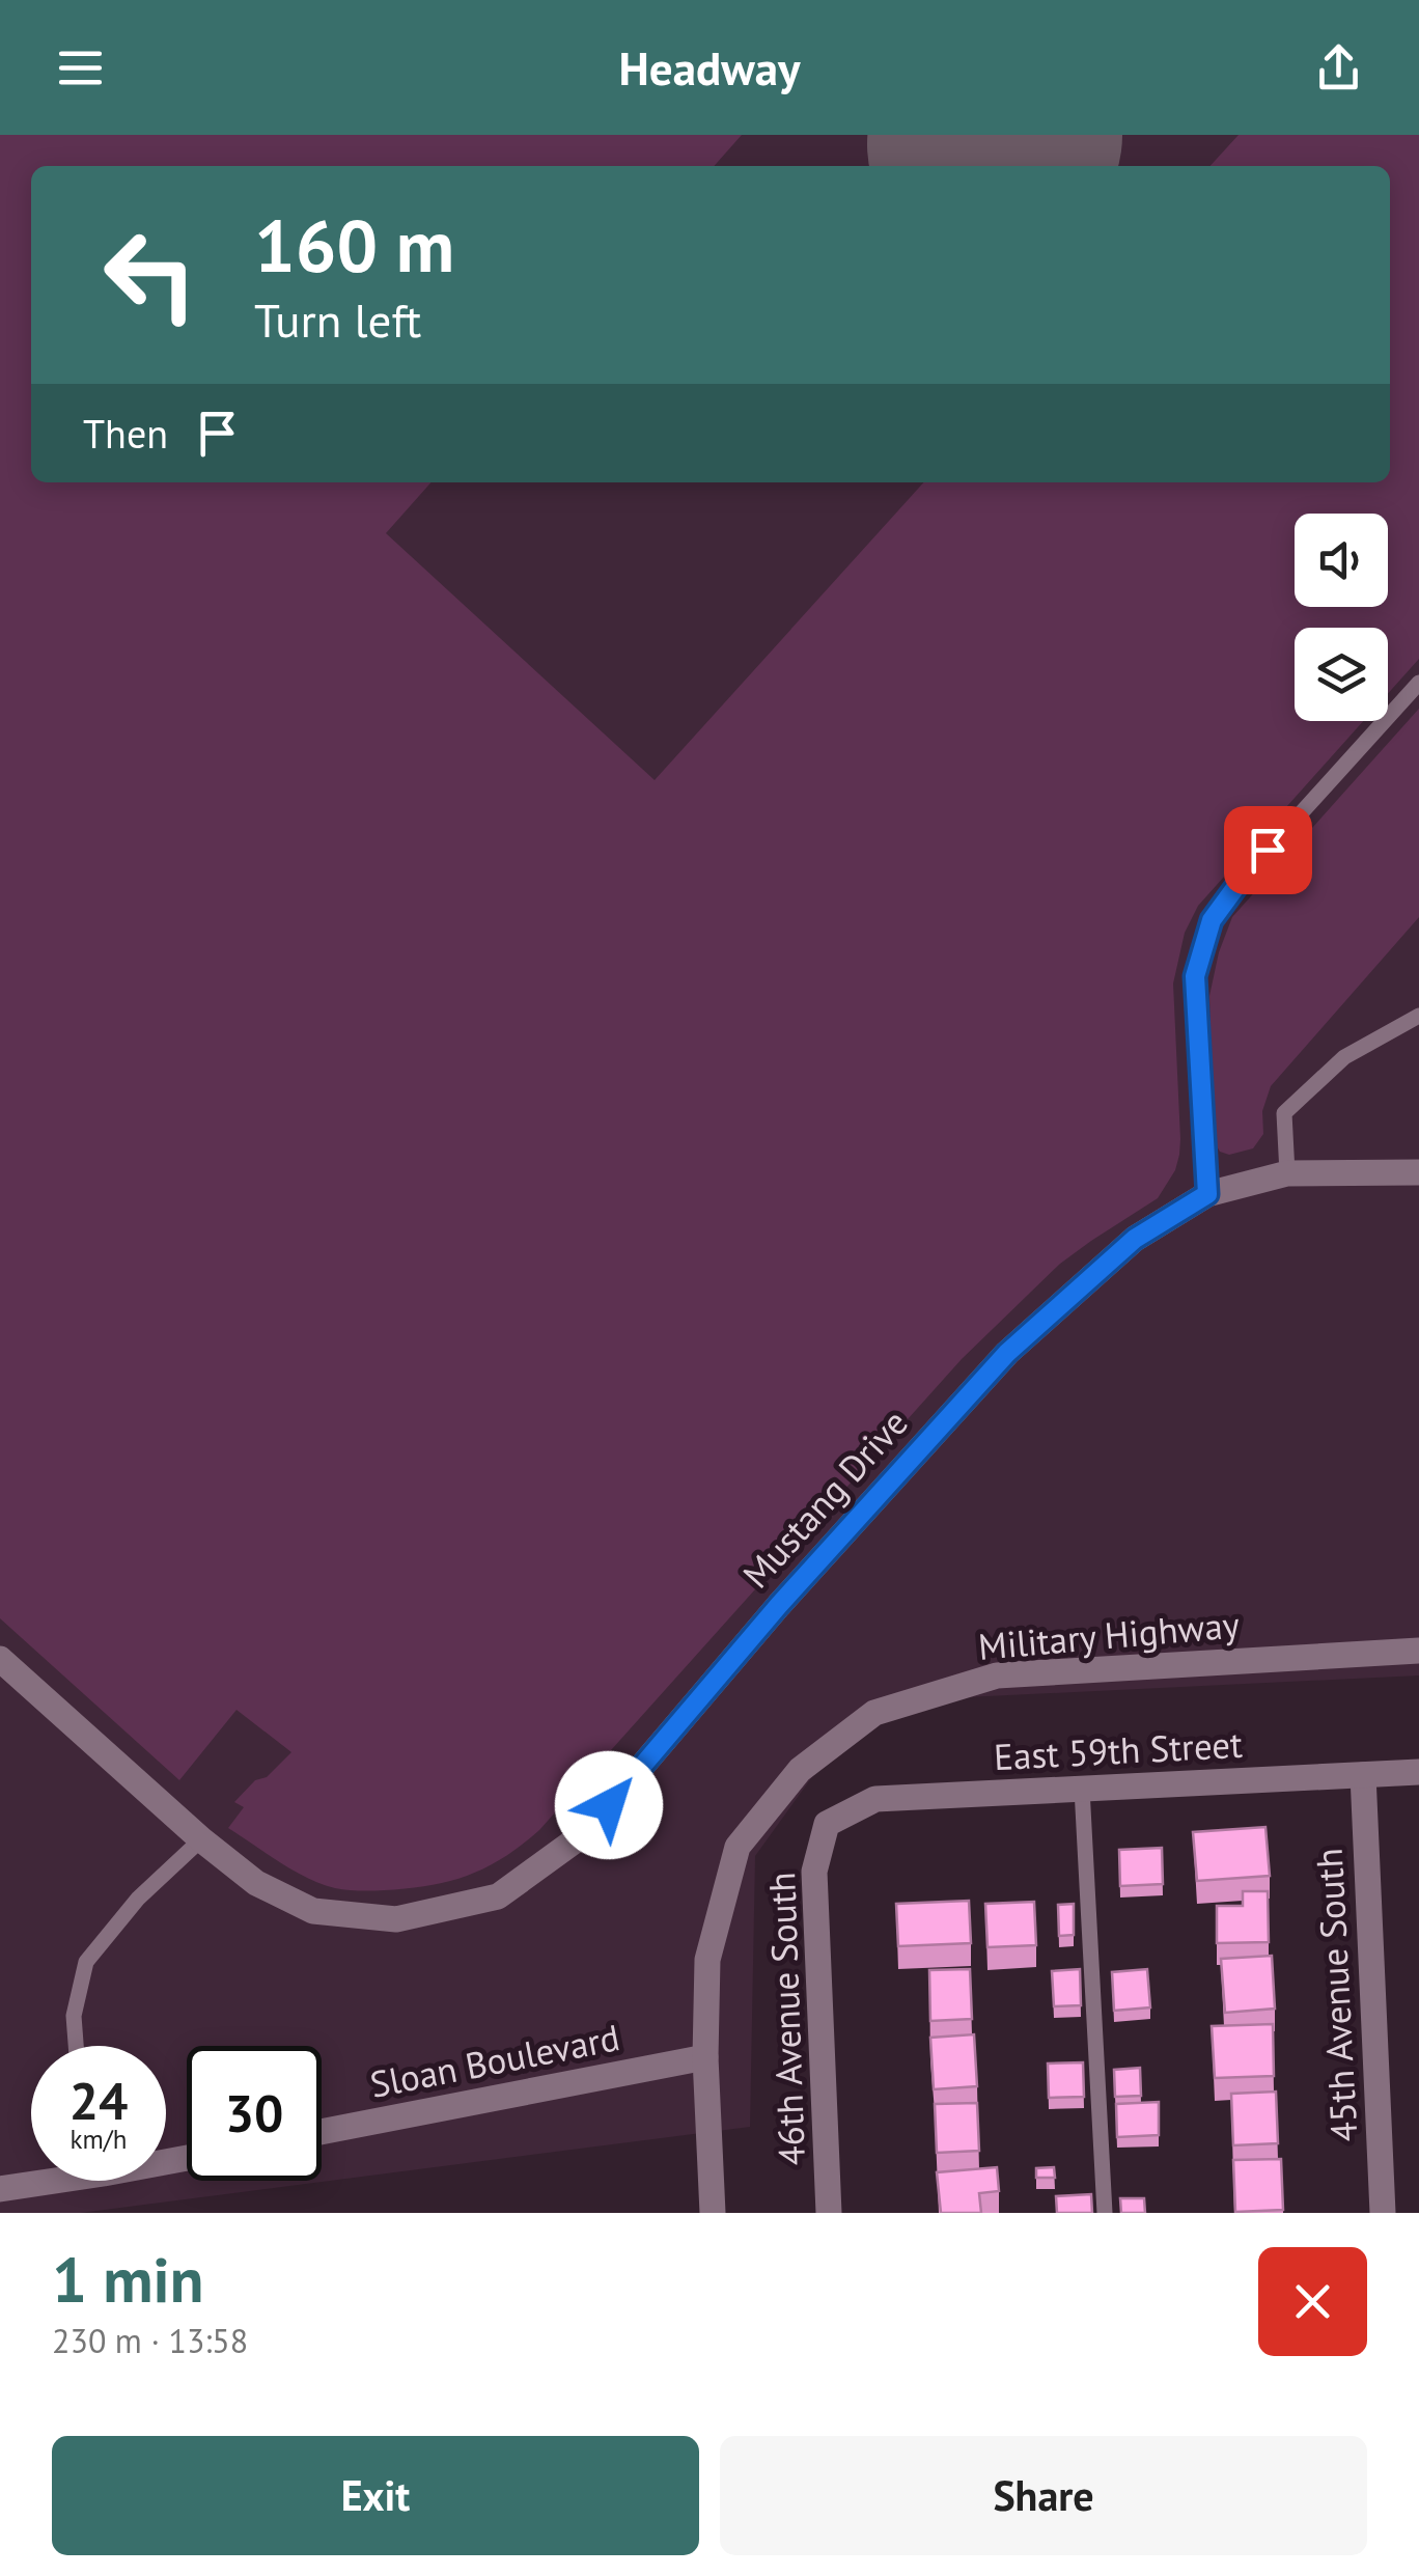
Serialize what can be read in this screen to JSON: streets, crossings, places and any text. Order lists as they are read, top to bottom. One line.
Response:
{"streets":{"street":["Mustang Drive","Military Highway","East 59th Street","45th Avenue South","46th Avenue South","Sloan Boulevard"]},"crossings":[["Military Highway","Sloan Boulevard"],["East 59th Street","45th Avenue South"],["East 59th Street","46th Avenue South"]],"page":{"header":"Headway","turn":["160 m","Turn left"],"then":"Then","speed":"24 km/h","limit":"30","heading":["1 min","230 m · 13:58"],"buttons":["Exit","Share"]}}
